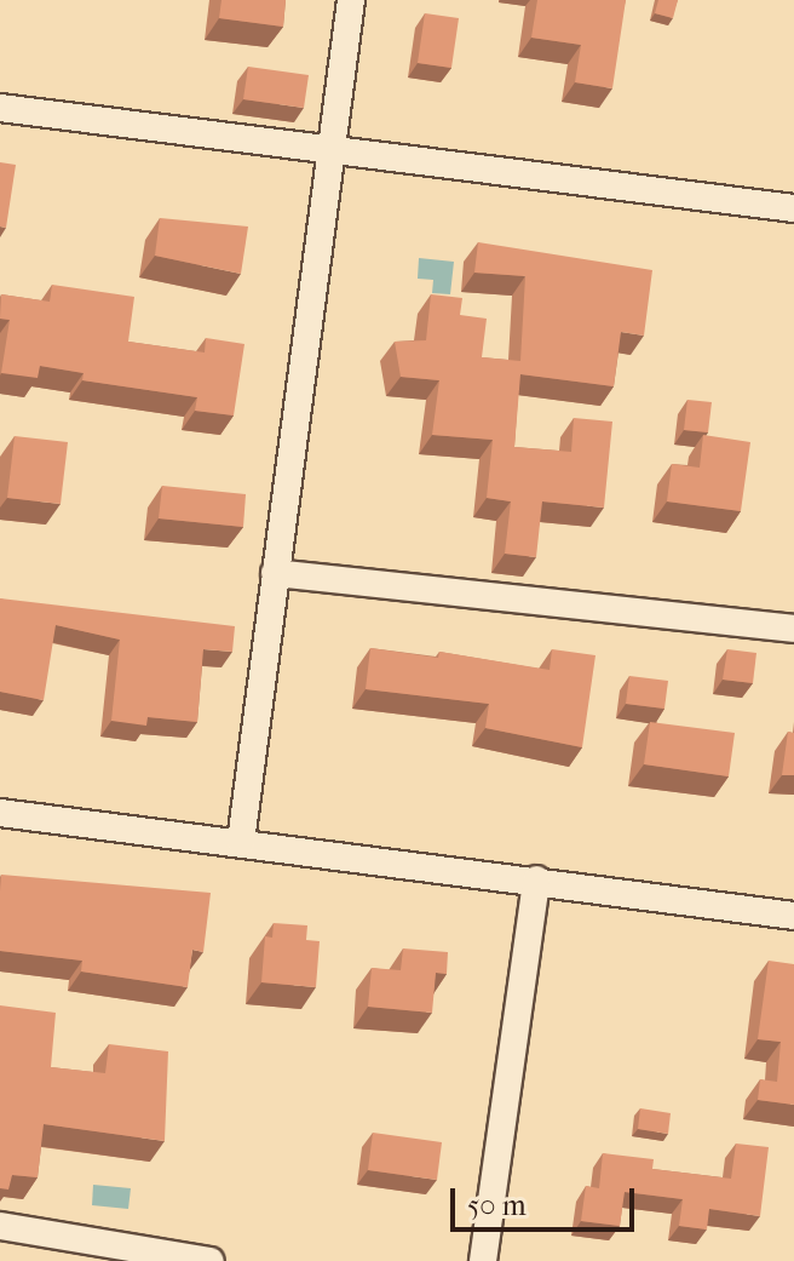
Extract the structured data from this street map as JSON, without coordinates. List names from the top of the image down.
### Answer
{
  "scale_bar": "50 m"
}
